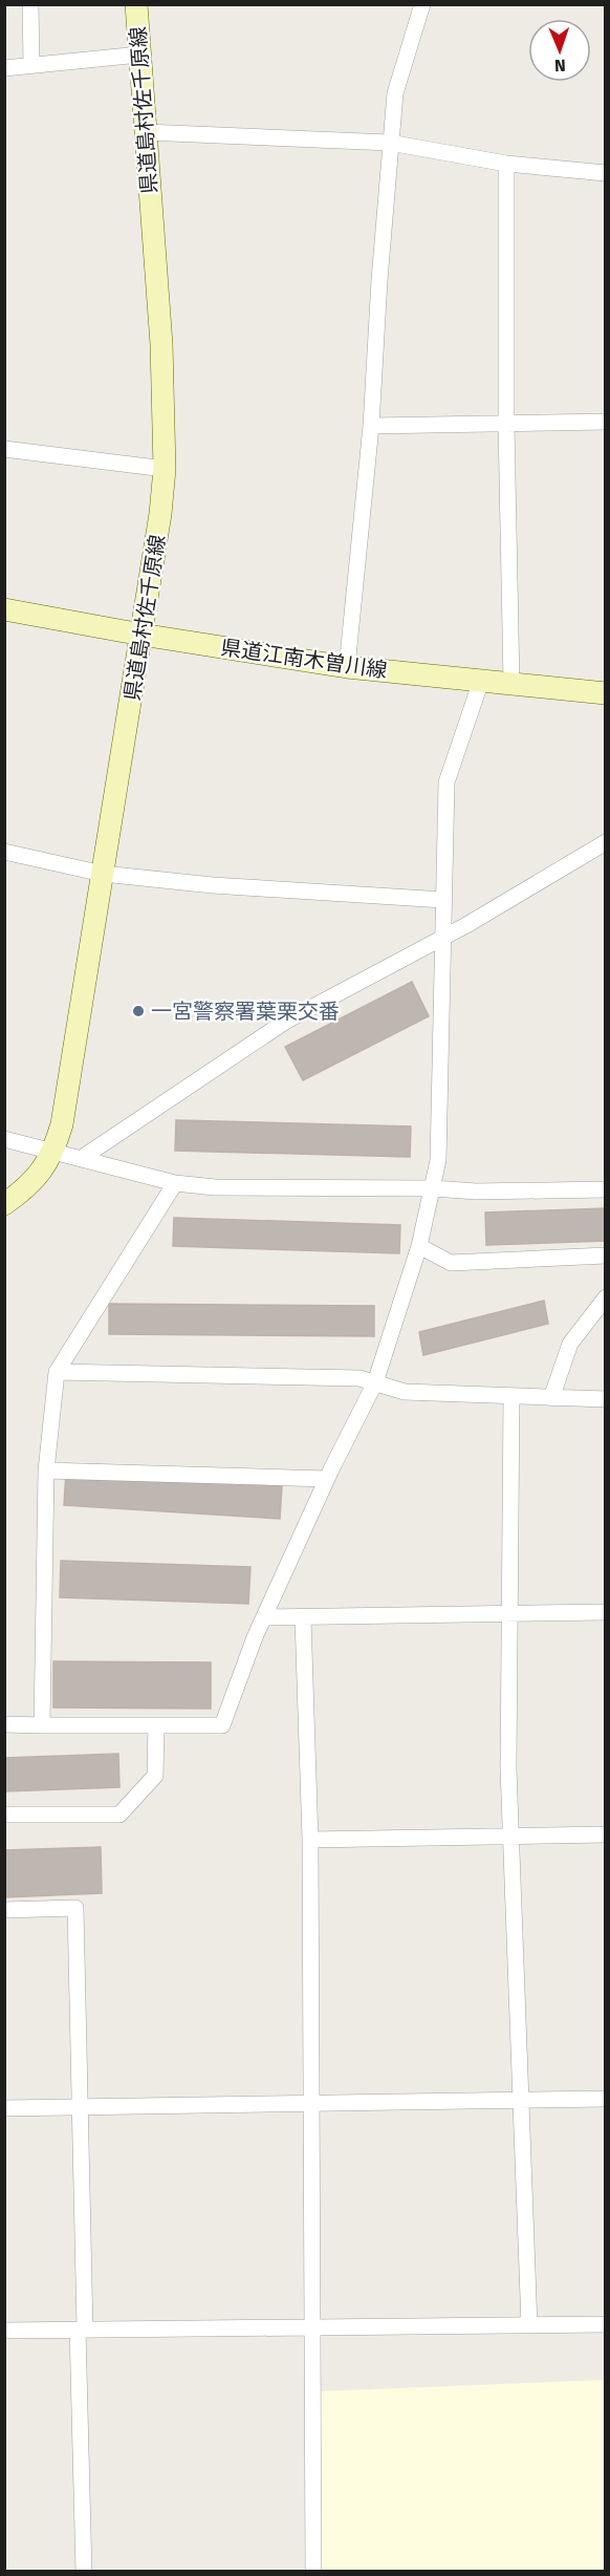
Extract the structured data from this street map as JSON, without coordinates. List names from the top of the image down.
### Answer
{
  "streets": {
    "main road": ["県道島村佐千原線", "県道江南木曽川線"]
  },
  "crossings": [
    ["県道島村佐千原線", "県道江南木曽川線"]
  ],
  "places": ["一宮警察署葉栗交番"],
  "north": "bottom"
}
